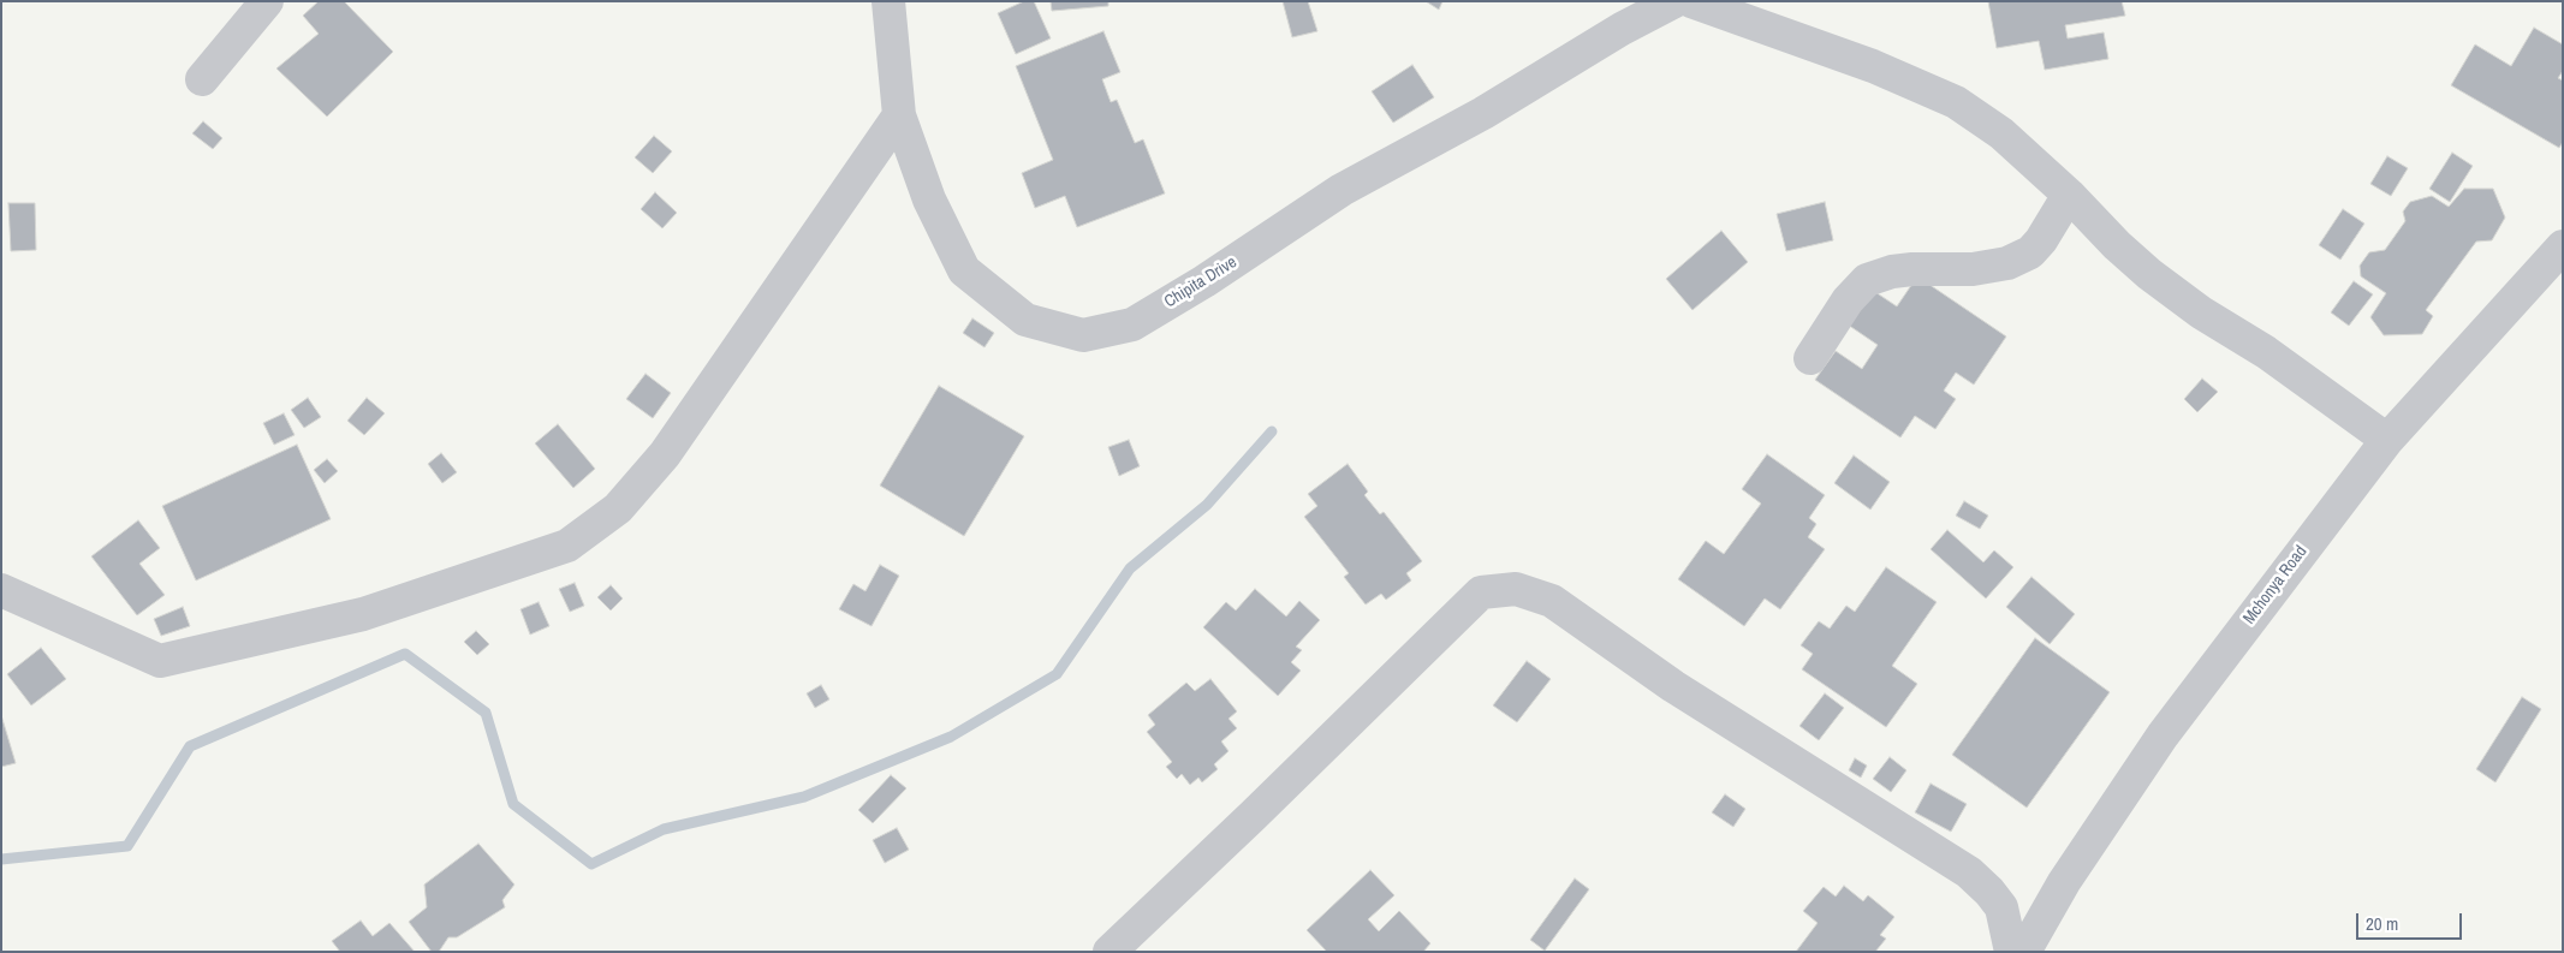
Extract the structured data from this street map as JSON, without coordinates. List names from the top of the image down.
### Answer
{
  "streets": {
    "street": ["Chipita Drive", "Mchonya Road"]
  },
  "scale_bar": "20 m"
}
